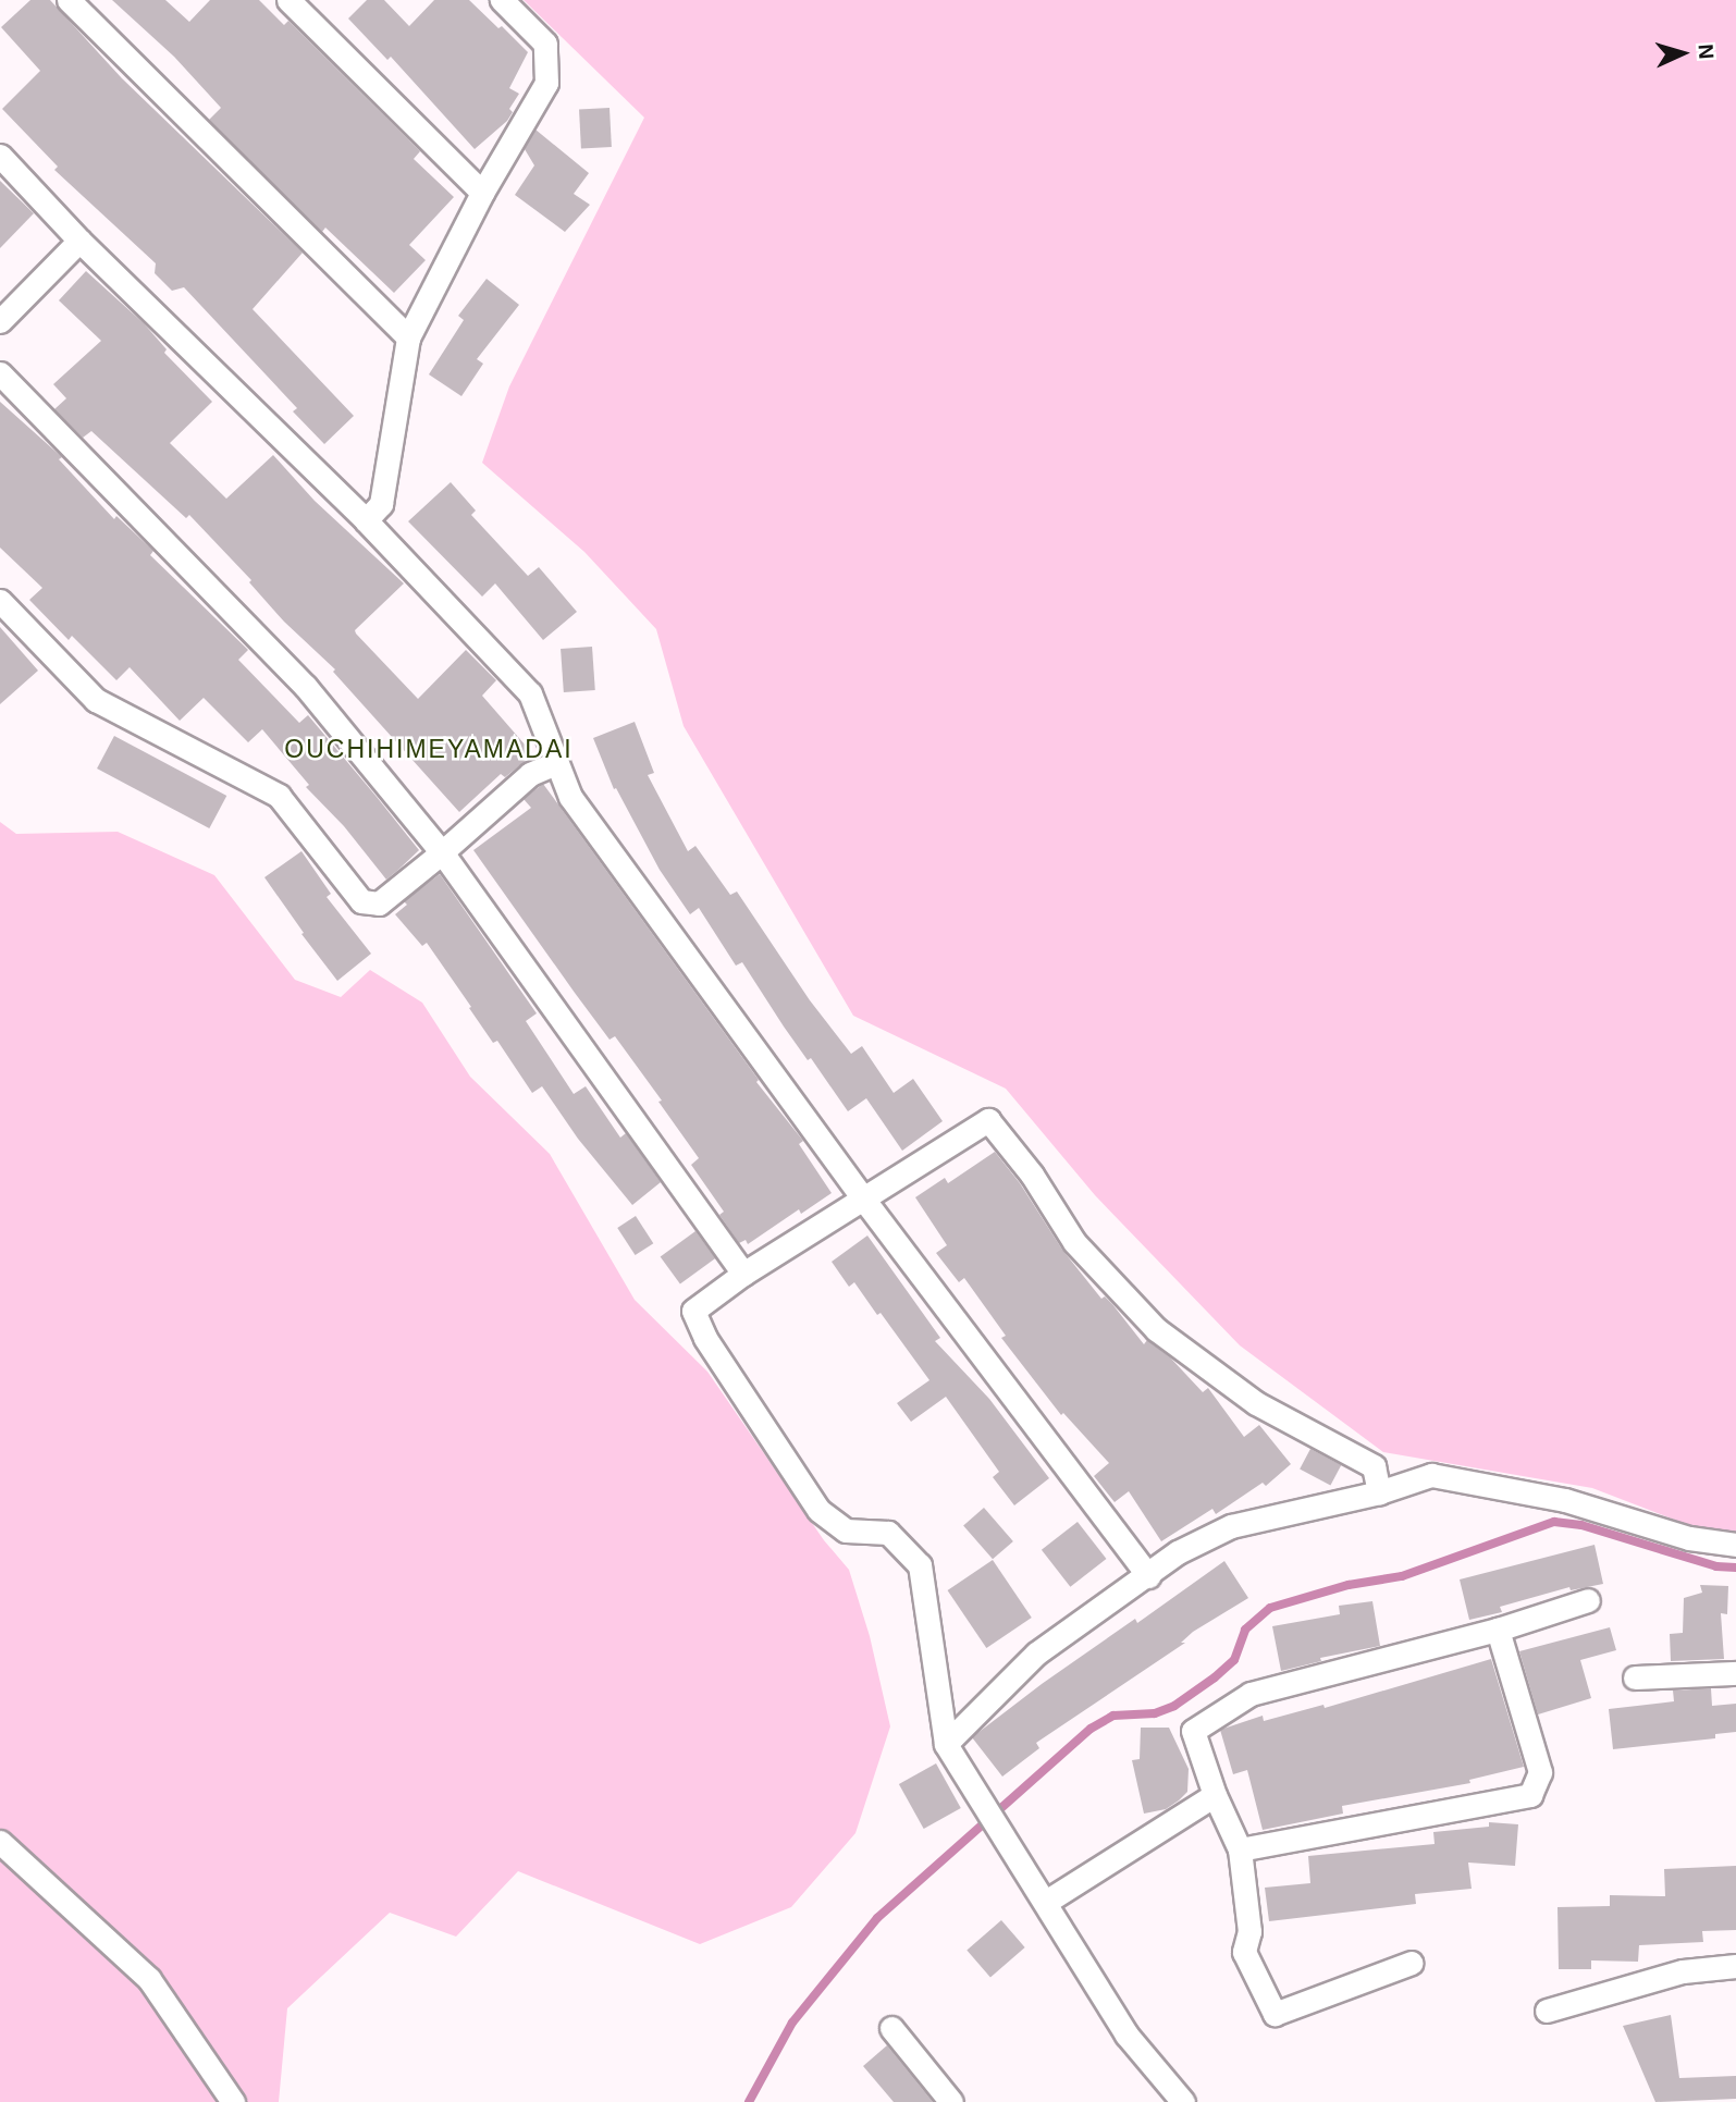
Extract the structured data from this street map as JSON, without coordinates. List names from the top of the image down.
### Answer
{
  "districts": ["OUCHIHIMEYAMADAI"],
  "north": "right"
}
